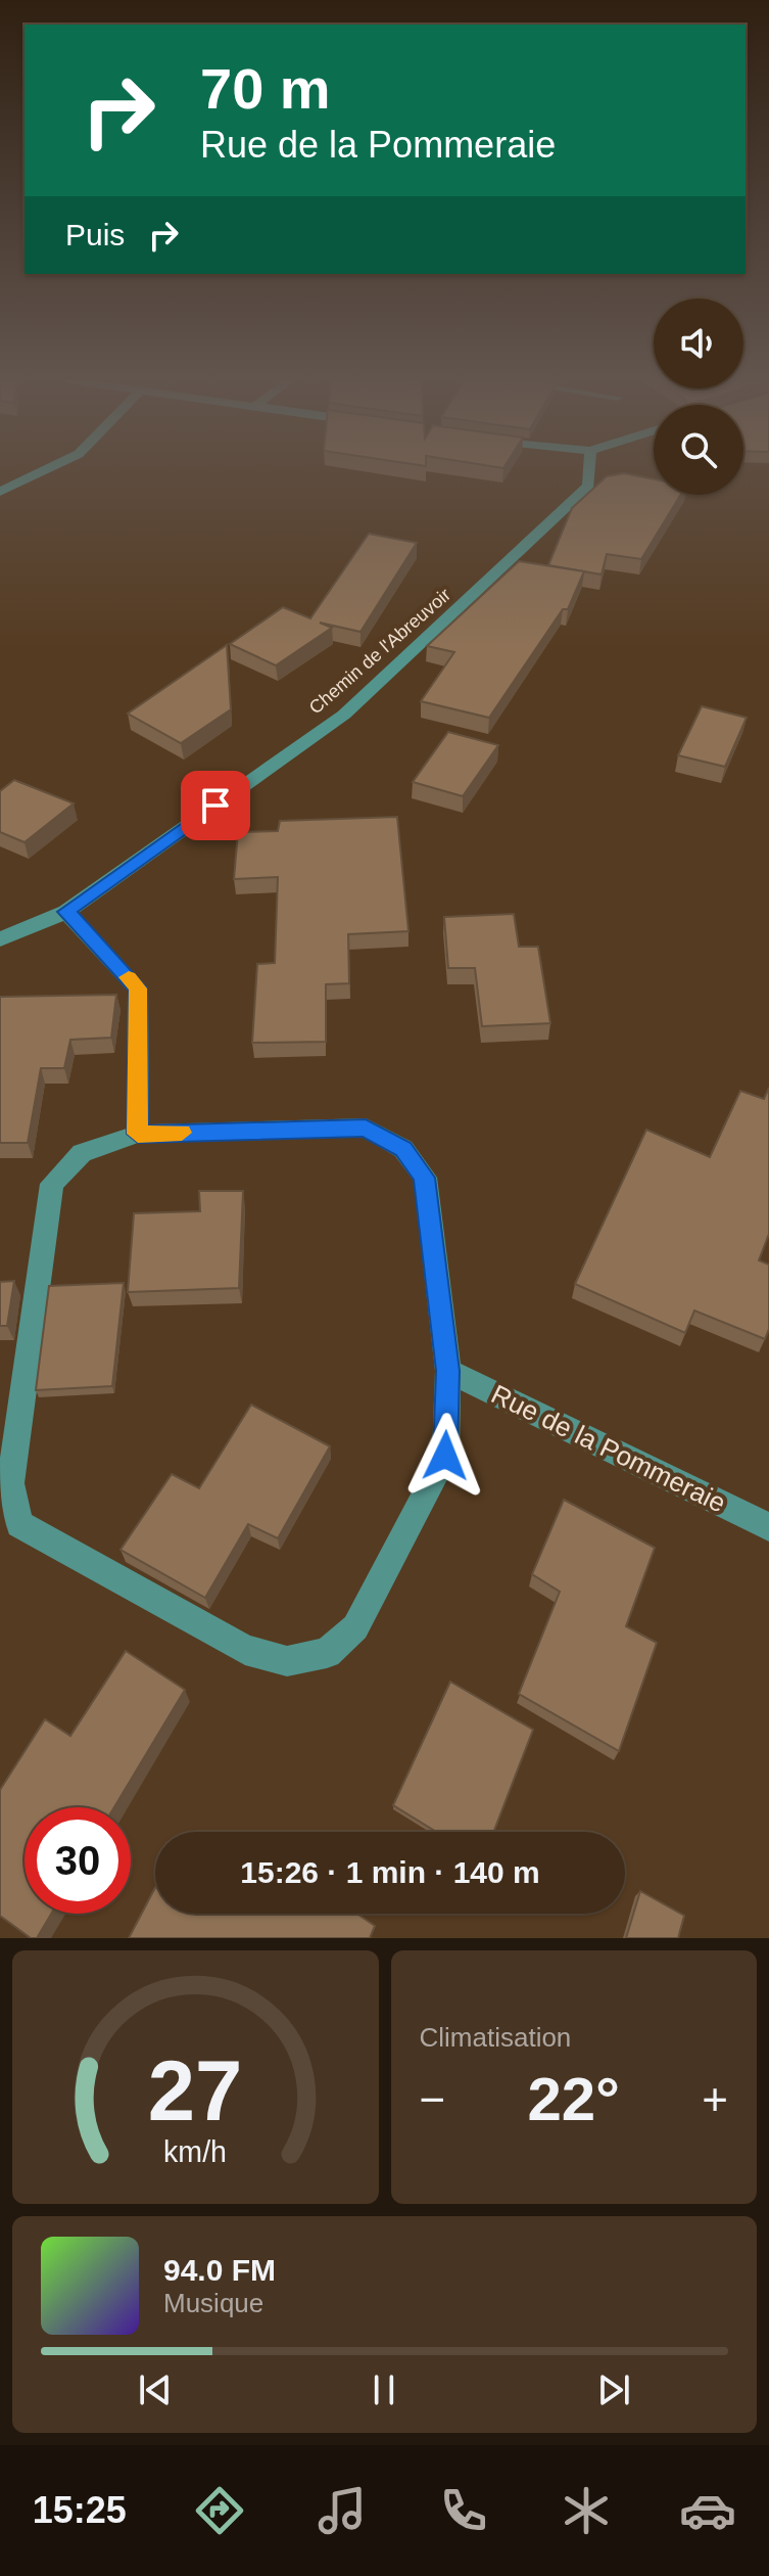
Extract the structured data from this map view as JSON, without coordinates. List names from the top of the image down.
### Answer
{
  "streets": {
    "street": ["Chemin de l'Abreuvoir", "Rue de la Pommeraie"]
  },
  "page": {
    "turn": ["70 m", "Rue de la Pommeraie"],
    "then": "Puis",
    "limit": "30",
    "trip": "15:26 · 1 min · 140 m",
    "tile": "Climatisation",
    "heat": ["−", "22°", "+"],
    "song": ["94.0 FM", "Musique"],
    "tabs": "15:25",
    "gauge": ["27", "km/h"]
  }
}
